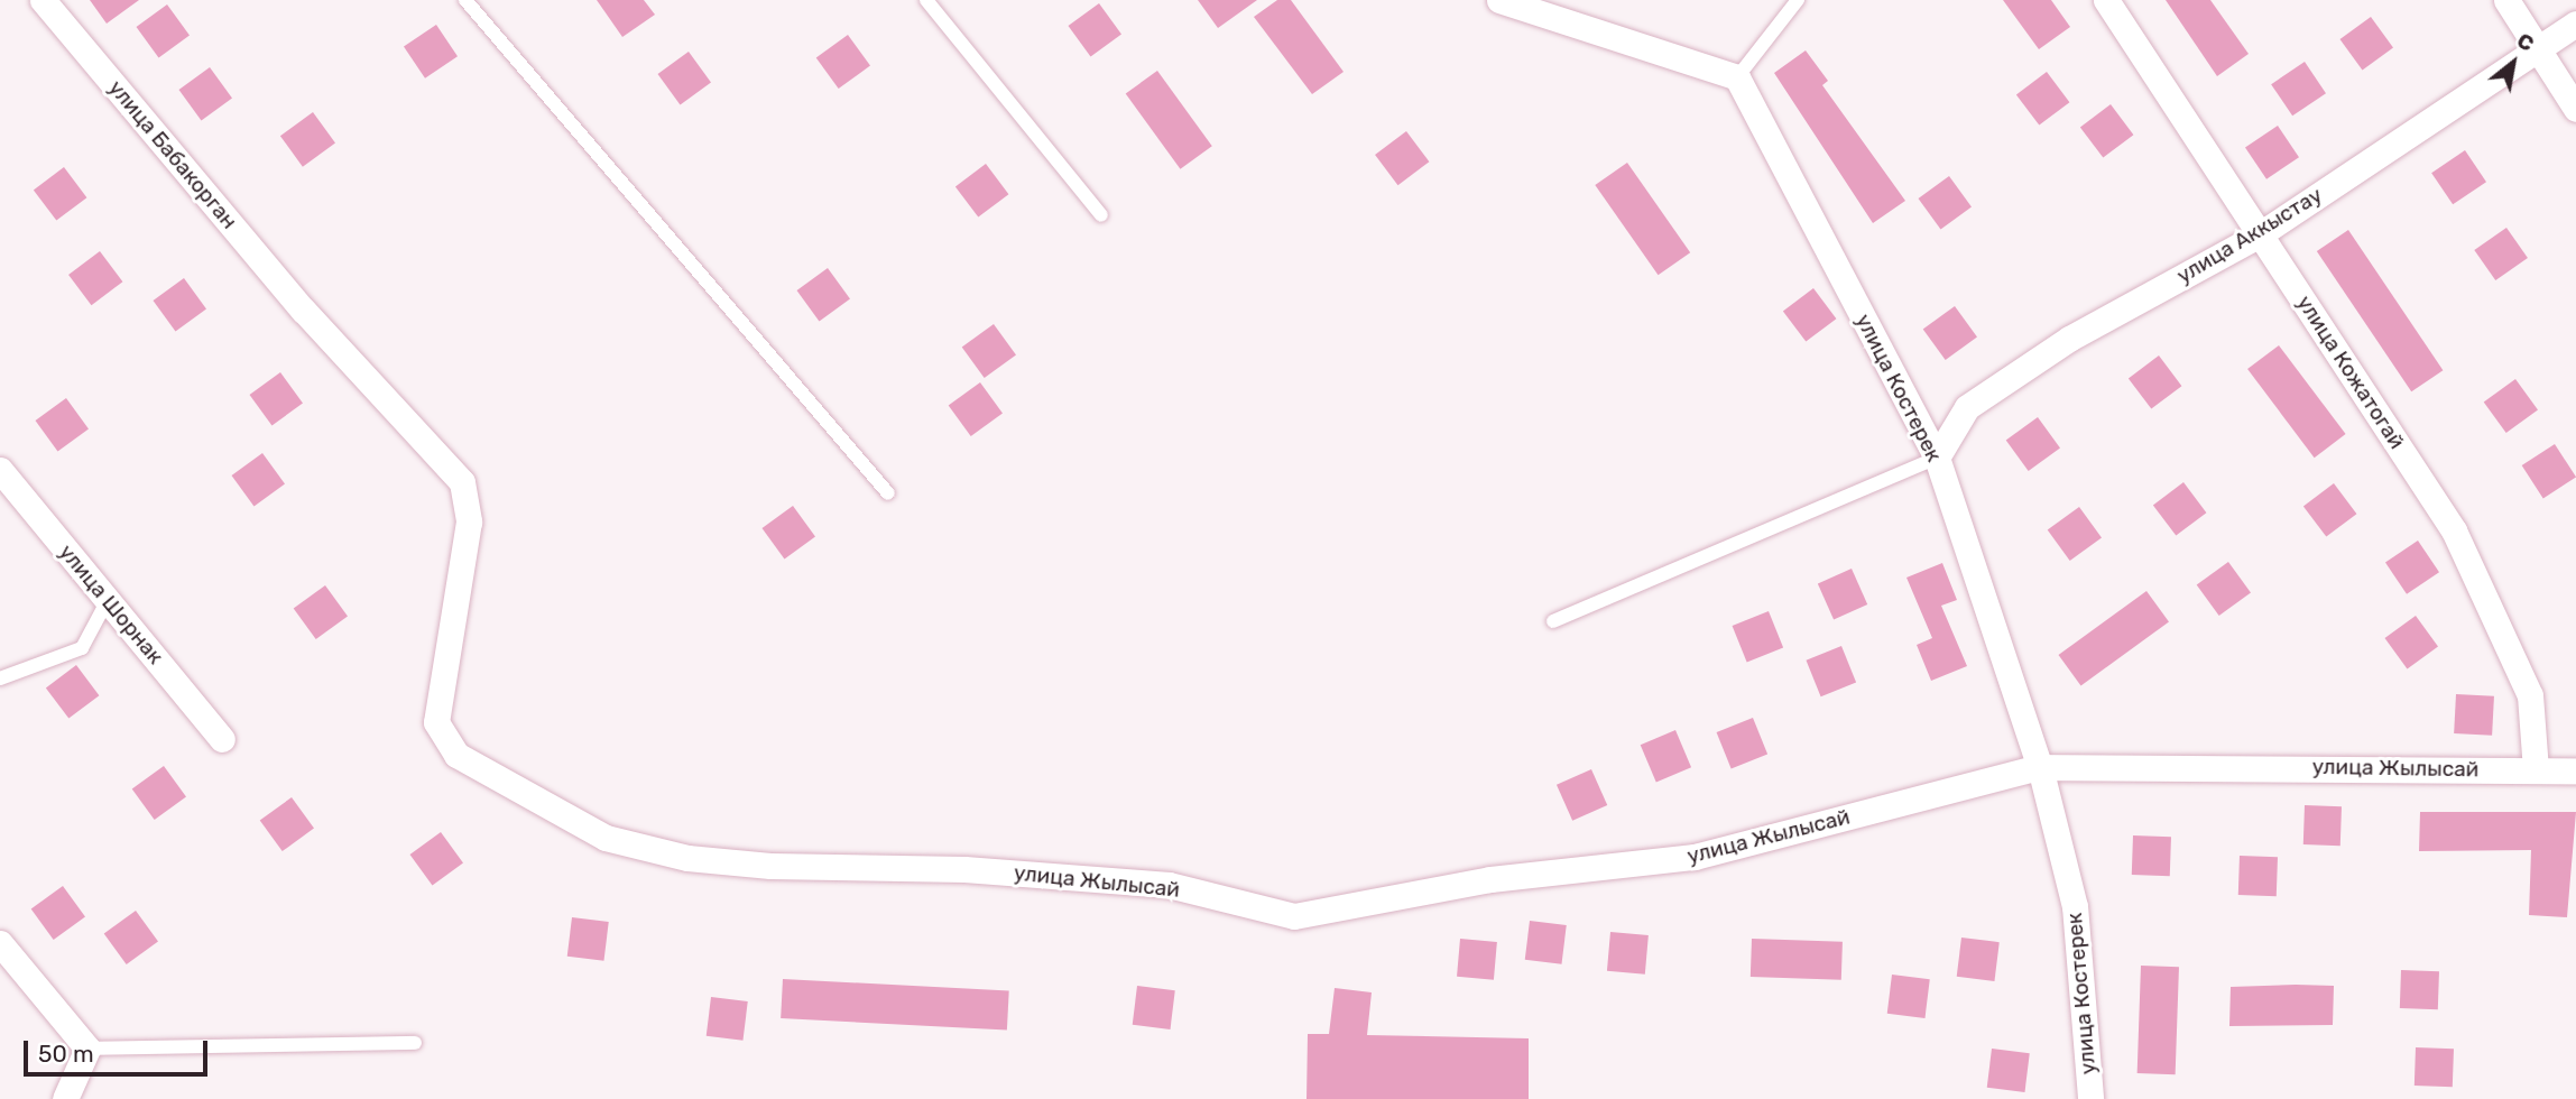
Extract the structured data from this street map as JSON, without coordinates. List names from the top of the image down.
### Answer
{
  "streets": {
    "street": [
      "улица Бабакорган",
      "улица Аккыстау",
      "улица Кожатогай",
      "улица Костерек",
      "улица Шорнак",
      "улица Жылысай"
    ]
  },
  "crossings": [
    ["улица Бабакорган", "улица Жылысай"],
    ["улица Аккыстау", "улица Кожатогай"],
    ["улица Аккыстау", "улица Костерек"],
    ["улица Кожатогай", "улица Жылысай"],
    ["улица Костерек", "улица Жылысай"]
  ],
  "scale_bar": "50 m",
  "north": "top right"
}
